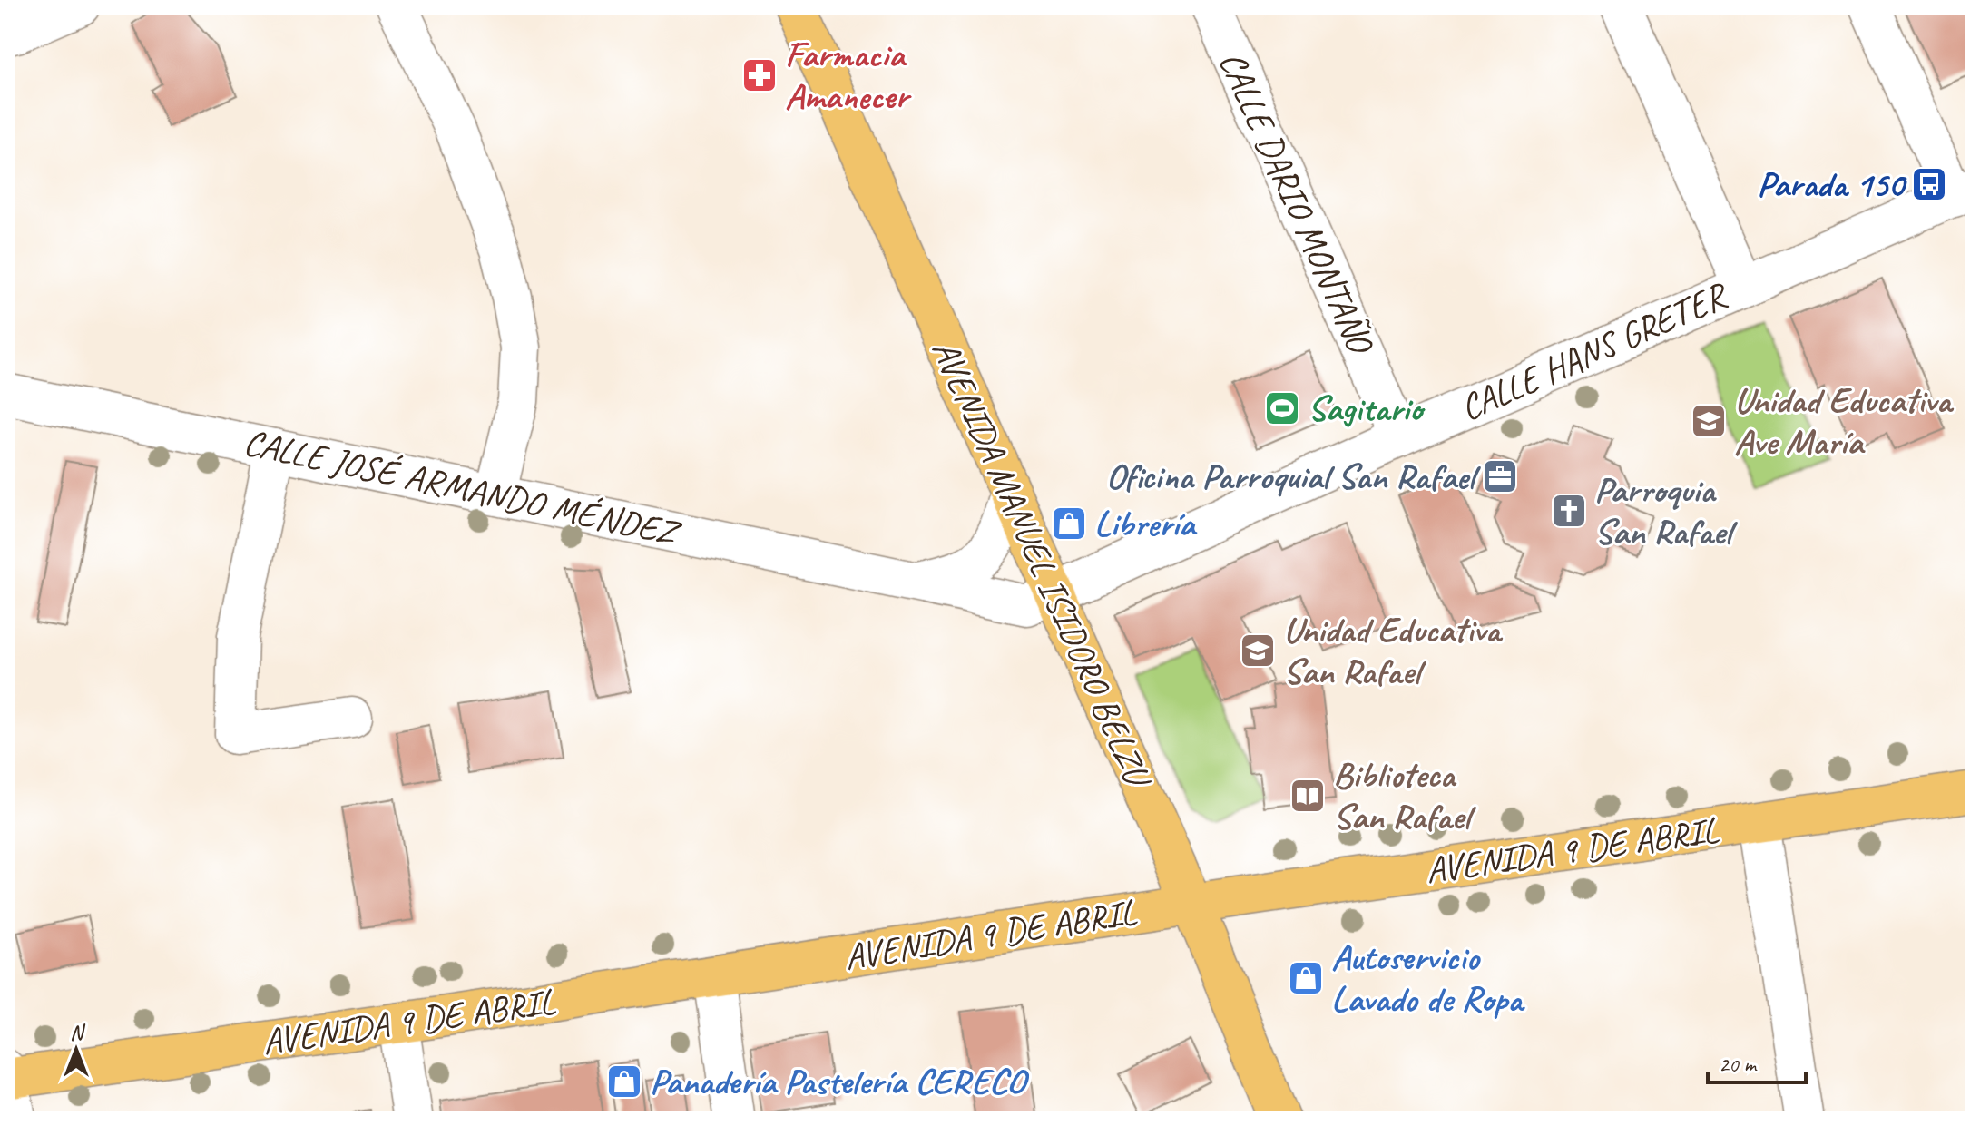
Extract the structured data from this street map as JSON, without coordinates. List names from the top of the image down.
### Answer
{
  "streets": {
    "main road": ["AVENIDA MANUEL ISIDORO BELZU", "AVENIDA 9 DE ABRIL"],
    "street": ["CALLE DARIO MONTAÑO", "CALLE HANS GRETER", "CALLE JOSÉ ARMANDO MÉNDEZ"]
  },
  "crossings": [
    ["CALLE DARIO MONTAÑO", "CALLE HANS GRETER"],
    ["CALLE HANS GRETER", "CALLE JOSÉ ARMANDO MÉNDEZ"],
    ["CALLE HANS GRETER", "AVENIDA MANUEL ISIDORO BELZU"],
    ["CALLE JOSÉ ARMANDO MÉNDEZ", "AVENIDA MANUEL ISIDORO BELZU"],
    ["AVENIDA MANUEL ISIDORO BELZU", "AVENIDA 9 DE ABRIL"]
  ],
  "places": {
    "pharmacy": ["Farmacia Amanecer"],
    "bus stop": ["Parada 150"],
    "sports": ["Sagitario"],
    "school or university": ["Unidad Educativa Ave María", "Unidad Educativa San Rafael"],
    "office": ["Oficina Parroquial San Rafael"],
    "church": ["Parroquia San Rafael"],
    "shop": ["Librería", "Autoservicio Lavado de Ropa", "Panadería Pastelería CERECO"],
    "library": ["Biblioteca San Rafael"]
  },
  "scale_bar": "20 m",
  "north": "top"
}
